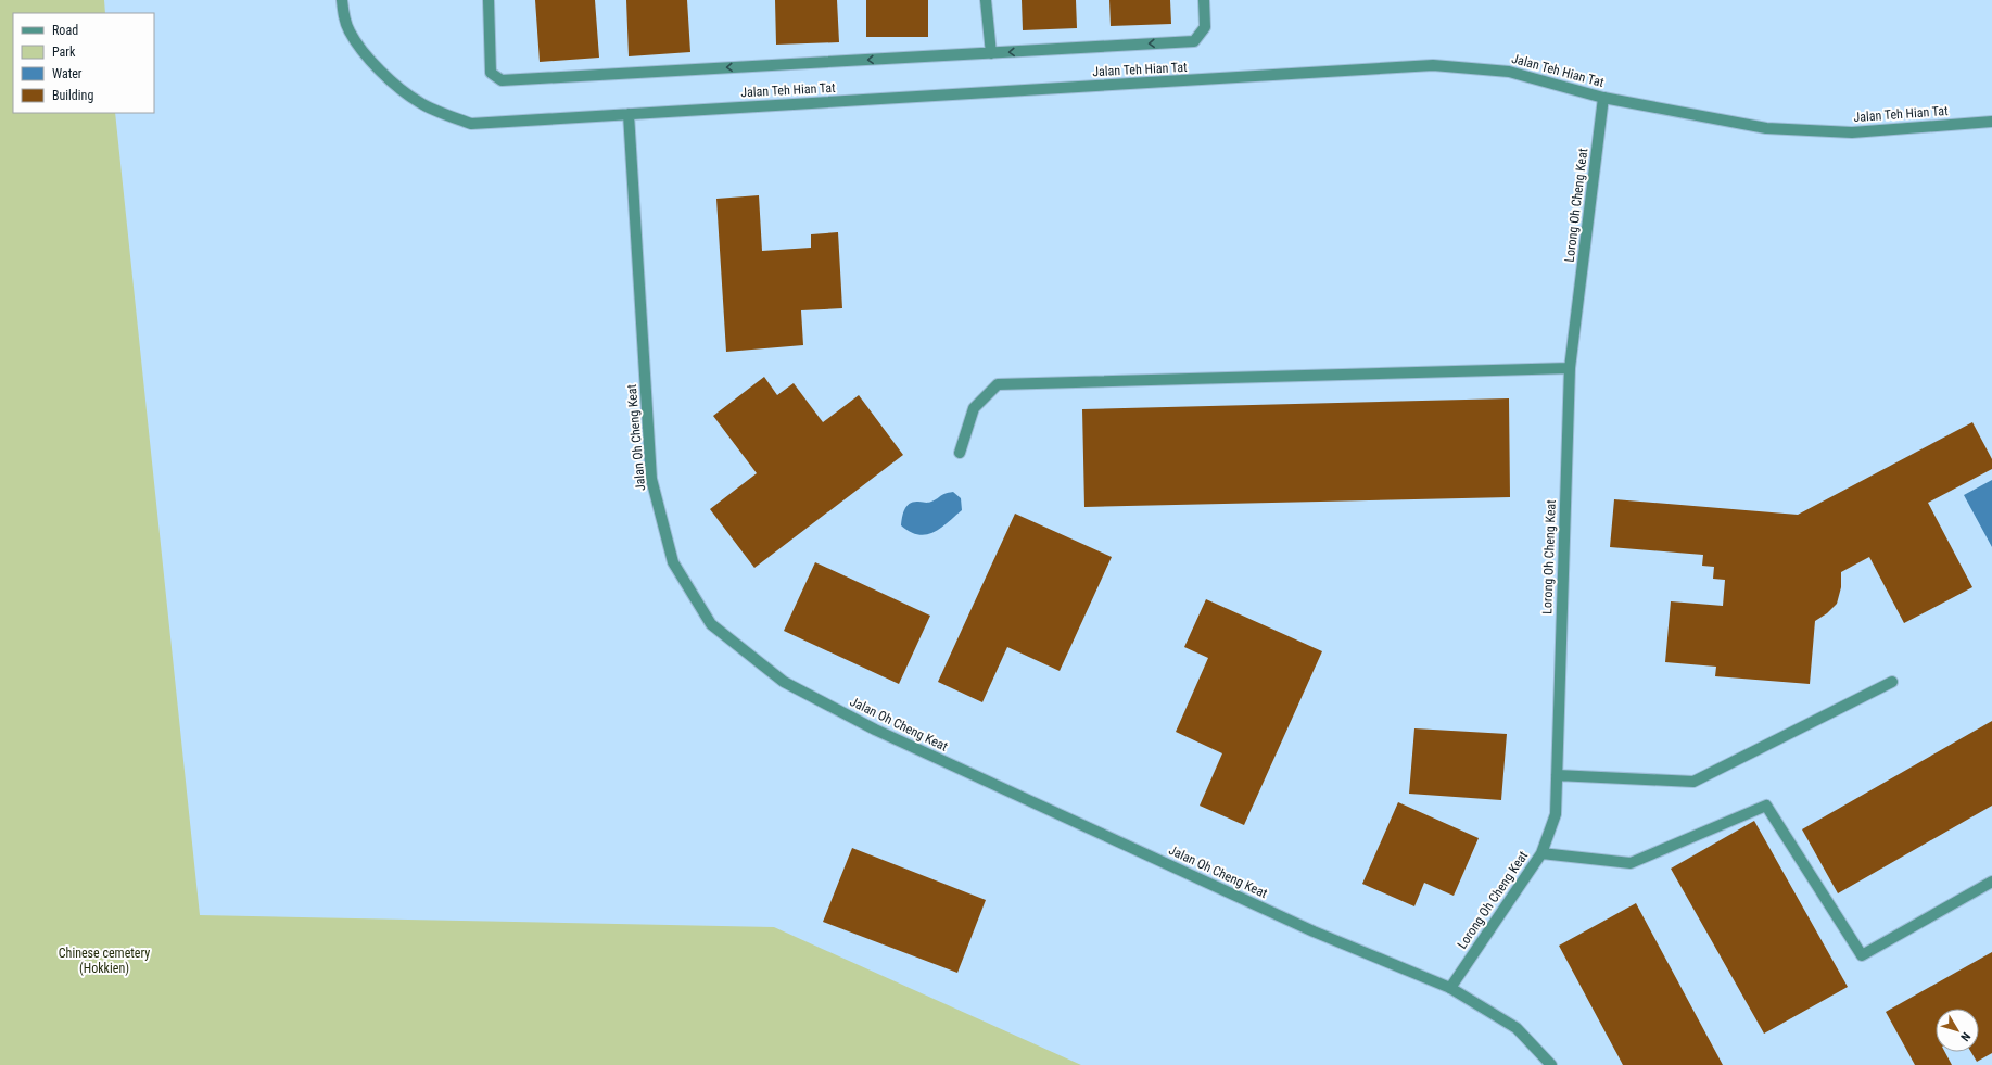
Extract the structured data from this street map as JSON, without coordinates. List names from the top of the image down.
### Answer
{
  "streets": {
    "street": ["Jalan Teh Hian Tat", "Lorong Oh Cheng Keat", "Jalan Oh Cheng Keat"]
  },
  "crossings": [
    ["Jalan Teh Hian Tat", "Lorong Oh Cheng Keat"],
    ["Jalan Teh Hian Tat", "Jalan Oh Cheng Keat"],
    ["Lorong Oh Cheng Keat", "Jalan Oh Cheng Keat"]
  ],
  "parks": ["Chinese cemetery (Hokkien)"],
  "legend": [
    "Road",
    "Park",
    "Water",
    "Building"
  ],
  "north": "bottom right"
}
